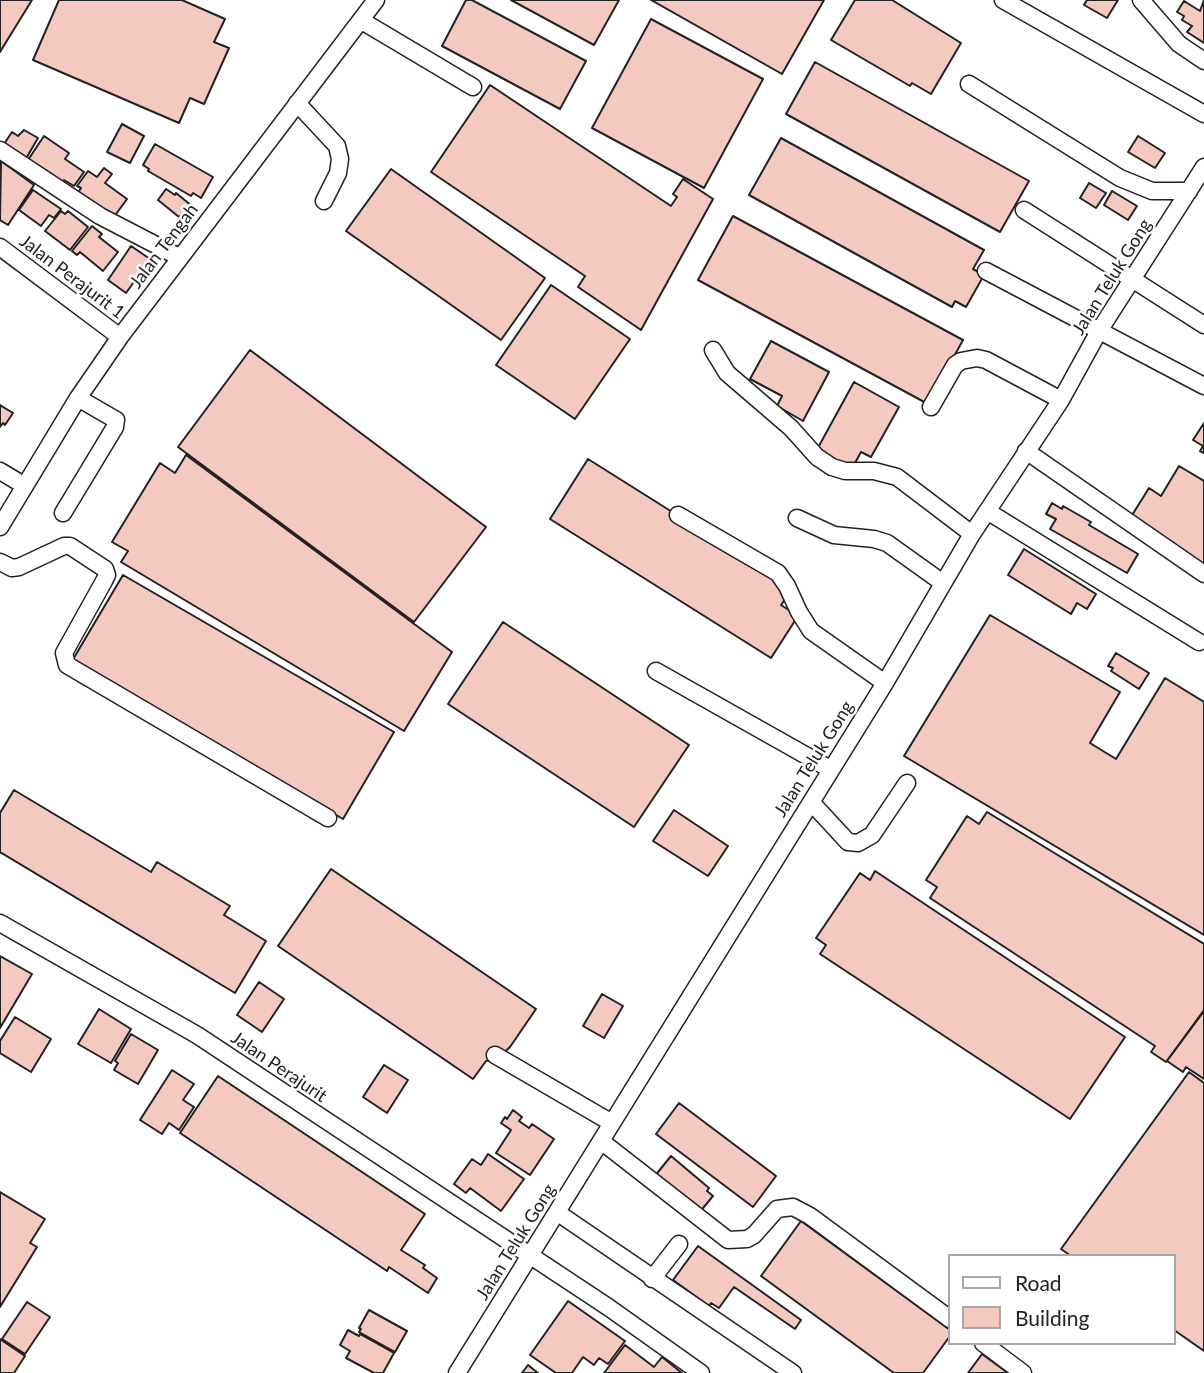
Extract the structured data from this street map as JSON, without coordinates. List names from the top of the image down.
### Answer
{
  "streets": {
    "street": [
      "Jalan Tengah",
      "Jalan Perajurit 1",
      "Jalan Teluk Gong",
      "Jalan Perajurit"
    ]
  },
  "crossings": [
    ["Jalan Tengah", "Jalan Perajurit 1"],
    ["Jalan Teluk Gong", "Jalan Perajurit"]
  ],
  "legend": ["Road", "Building"]
}
